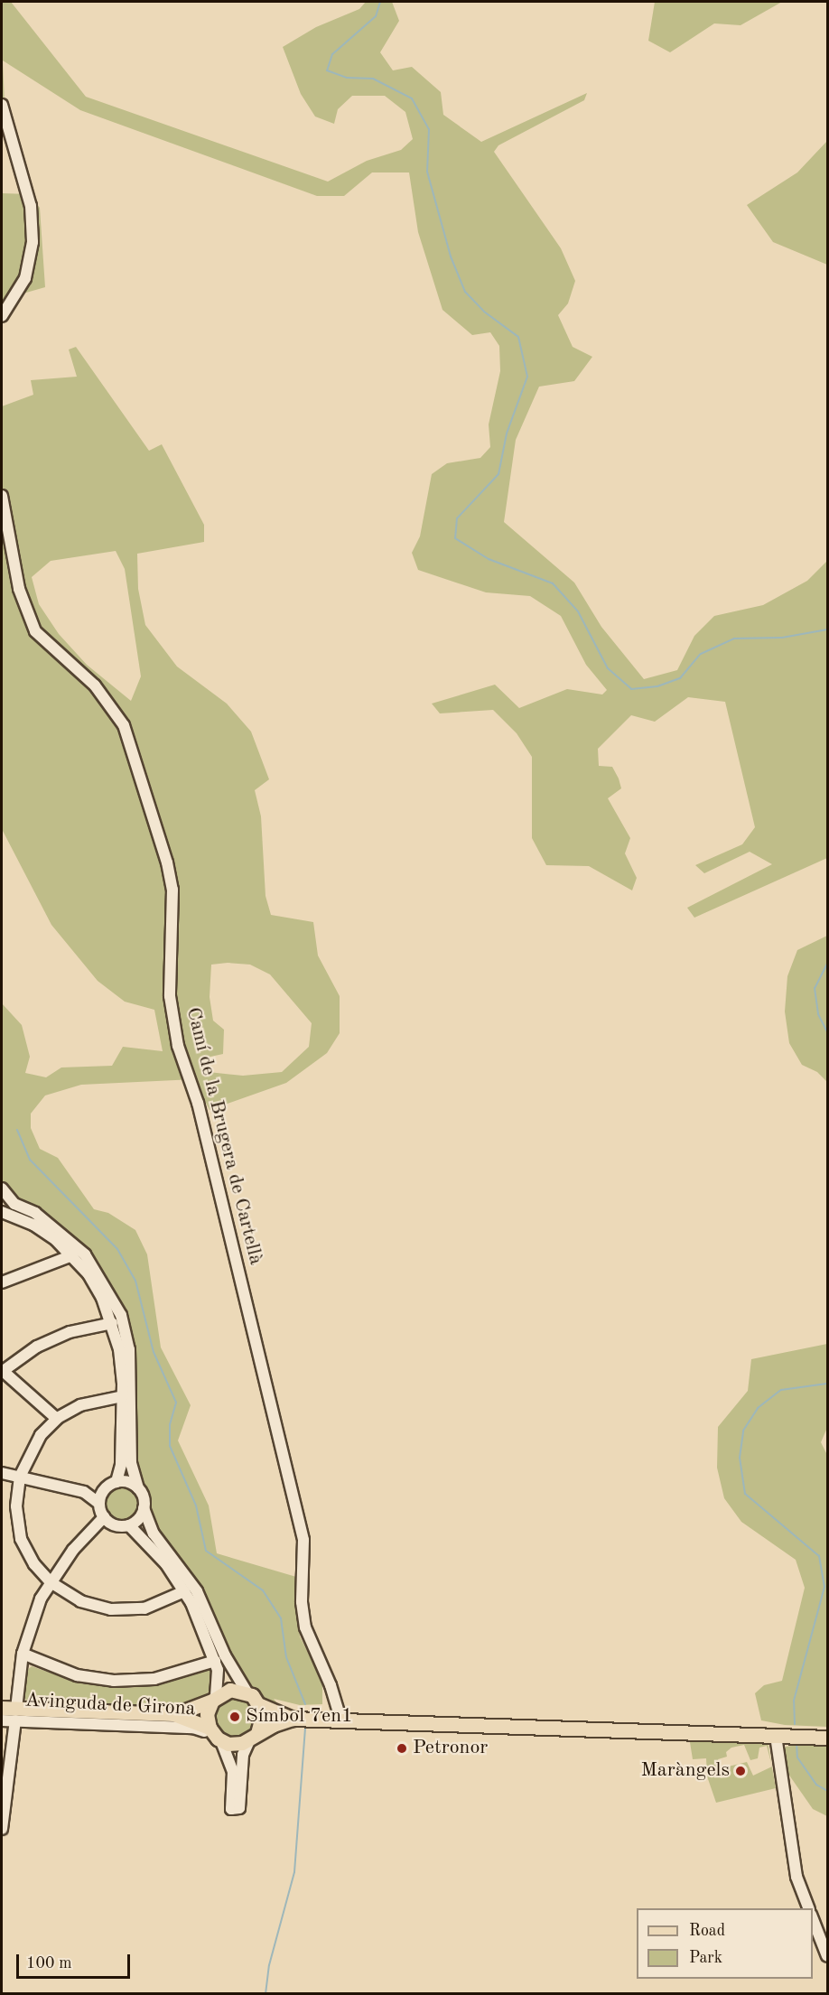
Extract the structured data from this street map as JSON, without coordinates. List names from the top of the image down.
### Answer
{
  "streets": {
    "main road": ["Avinguda de Girona"],
    "street": ["Camí de la Brugera de Cartellà"]
  },
  "places": ["Símbol 7en1", "Petronor", "Maràngels"],
  "legend": ["Road", "Park"],
  "scale_bar": "100 m"
}
